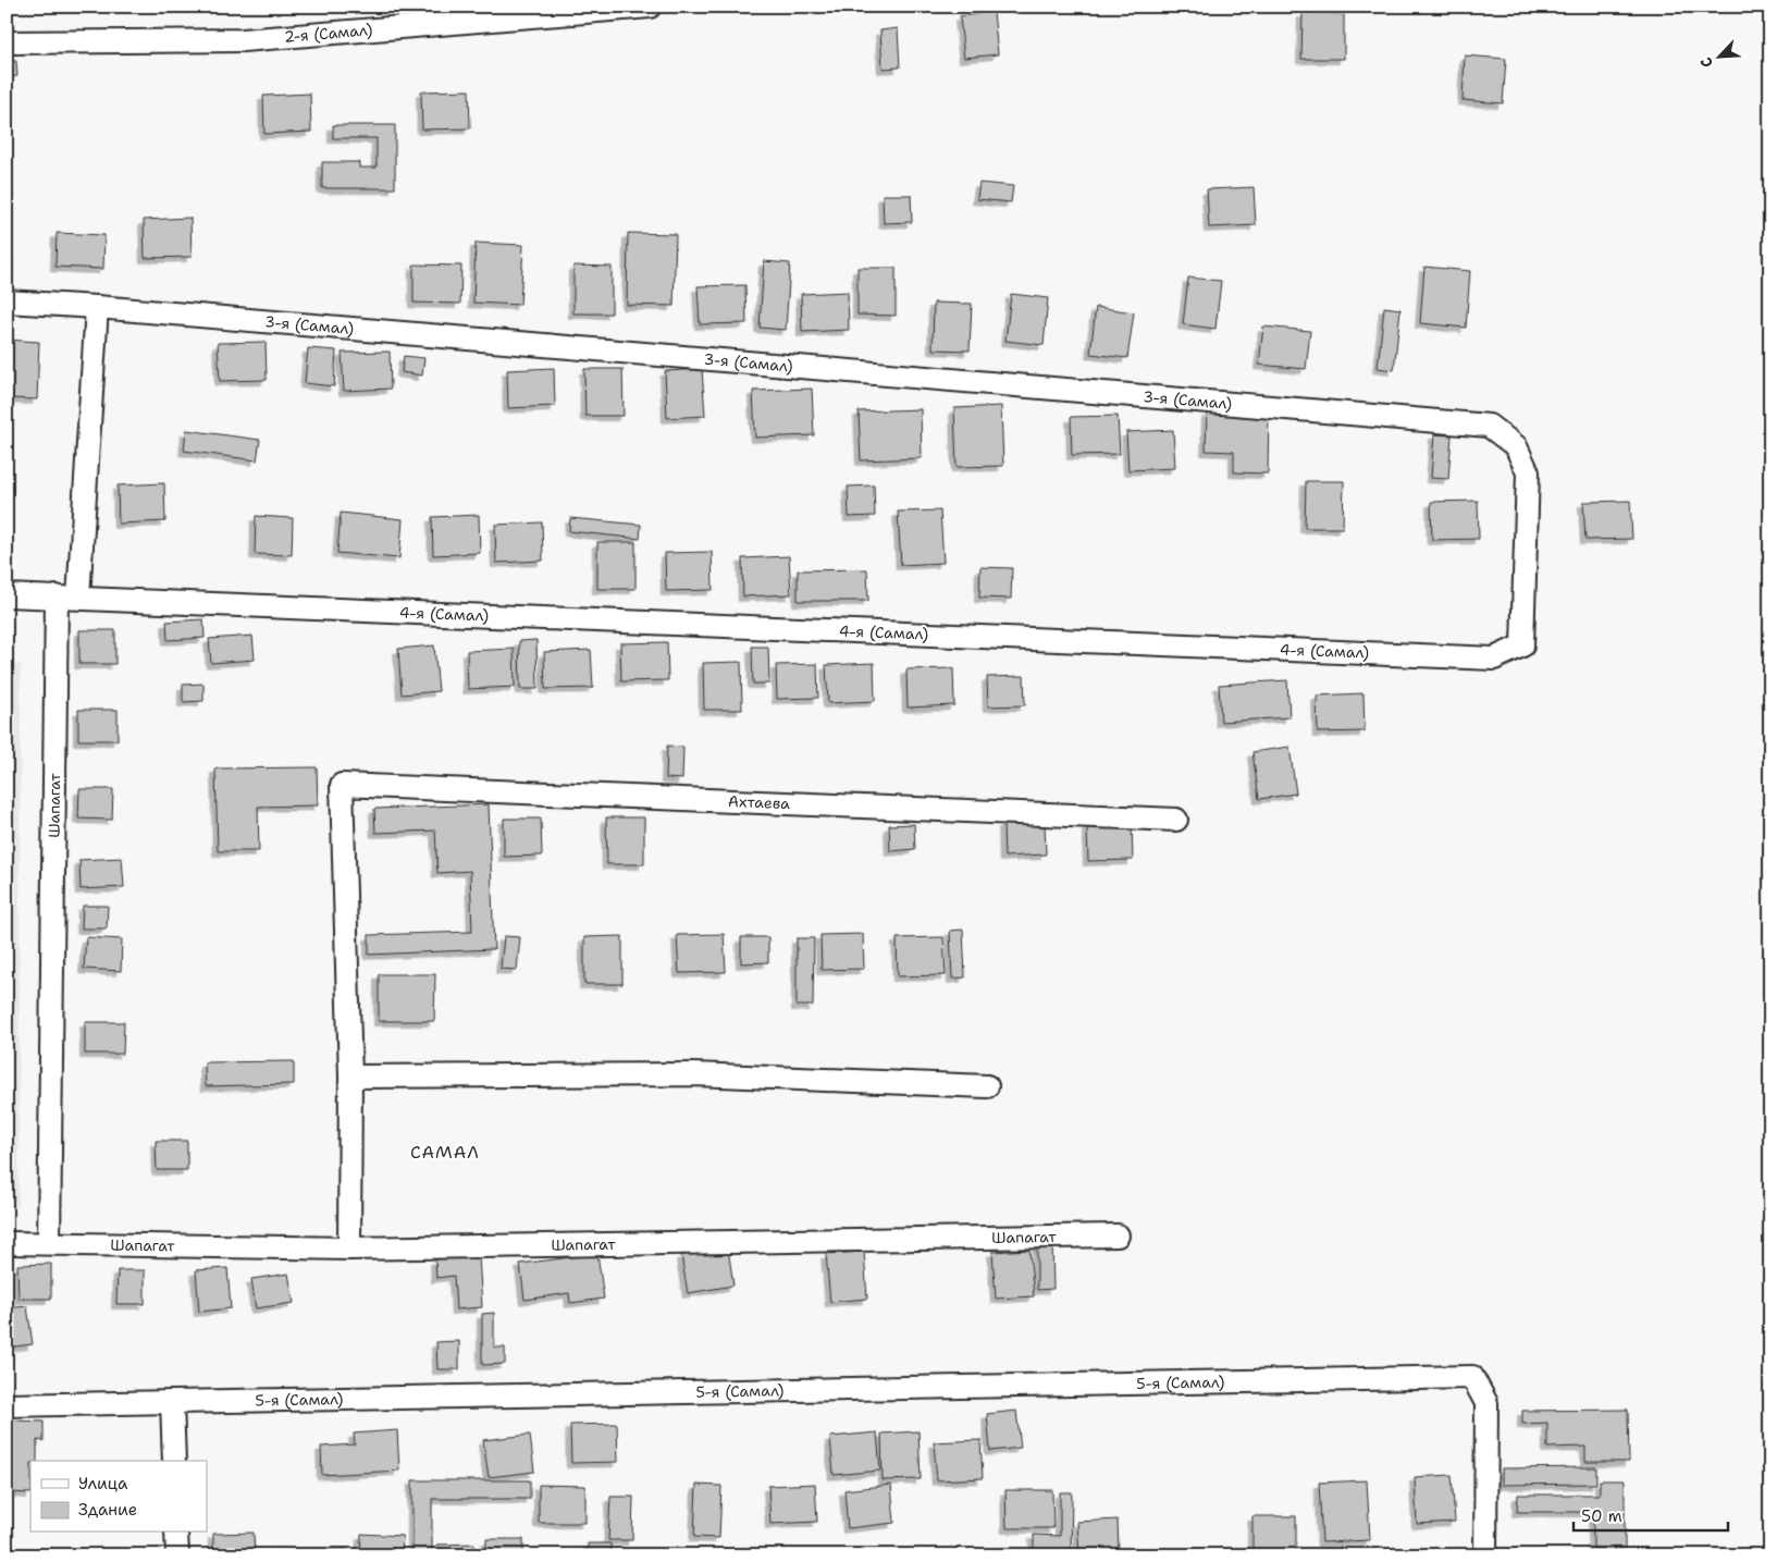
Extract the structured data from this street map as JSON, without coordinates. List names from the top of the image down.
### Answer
{
  "streets": {
    "street": [
      "2-я (Самал)",
      "3-я (Самал)",
      "4-я (Самал)",
      "Ахтаева",
      "Шапагат",
      "5-я (Самал)"
    ]
  },
  "crossings": [
    ["3-я (Самал)", "4-я (Самал)"],
    ["3-я (Самал)", "Шапагат"],
    ["4-я (Самал)", "Шапагат"]
  ],
  "districts": ["САМАЛ"],
  "legend": ["Улица", "Здание"],
  "scale_bar": "50 m",
  "north": "bottom left"
}
